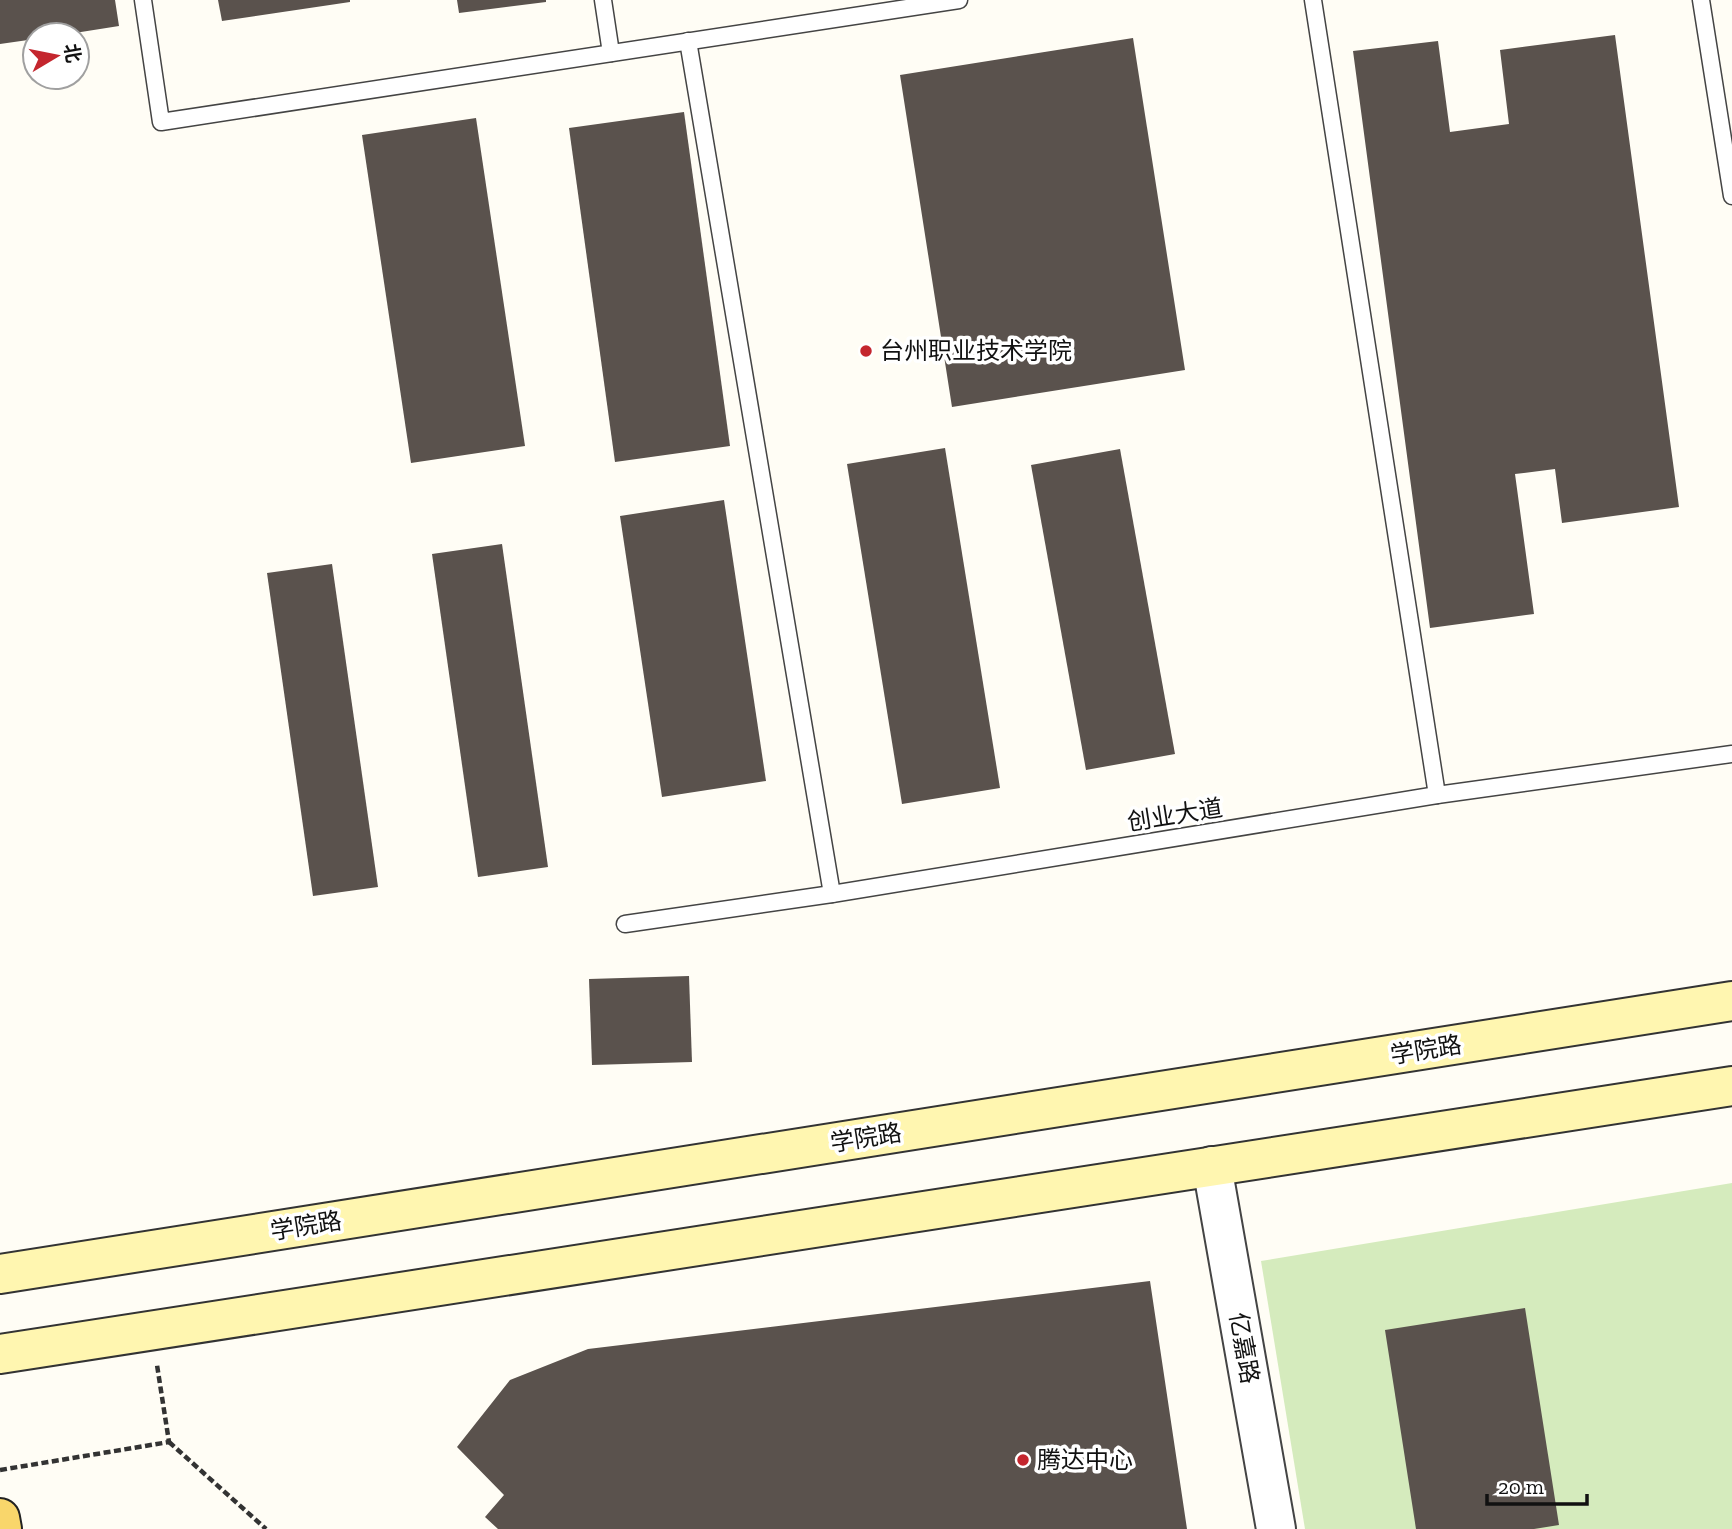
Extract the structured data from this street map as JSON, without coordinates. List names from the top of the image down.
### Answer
{
  "streets": {
    "main road": ["学院路"],
    "street": ["亿嘉路"],
    "lane": ["创业大道"]
  },
  "places": ["台州职业技术学院", "腾达中心"],
  "scale_bar": "20 m",
  "north": "right"
}
